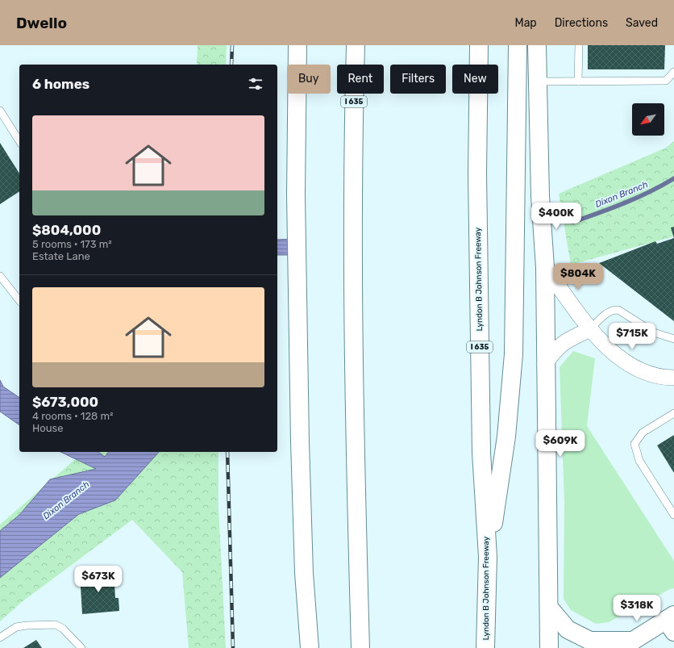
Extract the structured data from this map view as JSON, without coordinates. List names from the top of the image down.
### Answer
{
  "streets": {
    "main road": ["I 635", "Lyndon B Johnson Freeway"]
  },
  "water": ["Dixon Branch"],
  "north": "bottom left",
  "page": {
    "header": "Dwello",
    "nav": ["Map", "Directions", "Saved"],
    "chip": [
      "Buy",
      "Rent",
      "Filters",
      "New"
    ],
    "heading": "6 homes",
    "list": [
      {
        "name": "$804,000",
        "note": "5 rooms · 173 m² · Estate Lane"
      },
      {
        "name": "$673,000",
        "note": "4 rooms · 128 m² · House"
      }
    ],
    "price": [
      "$400K",
      "$804K",
      "$715K",
      "$609K",
      "$673K",
      "$318K"
    ]
  }
}
